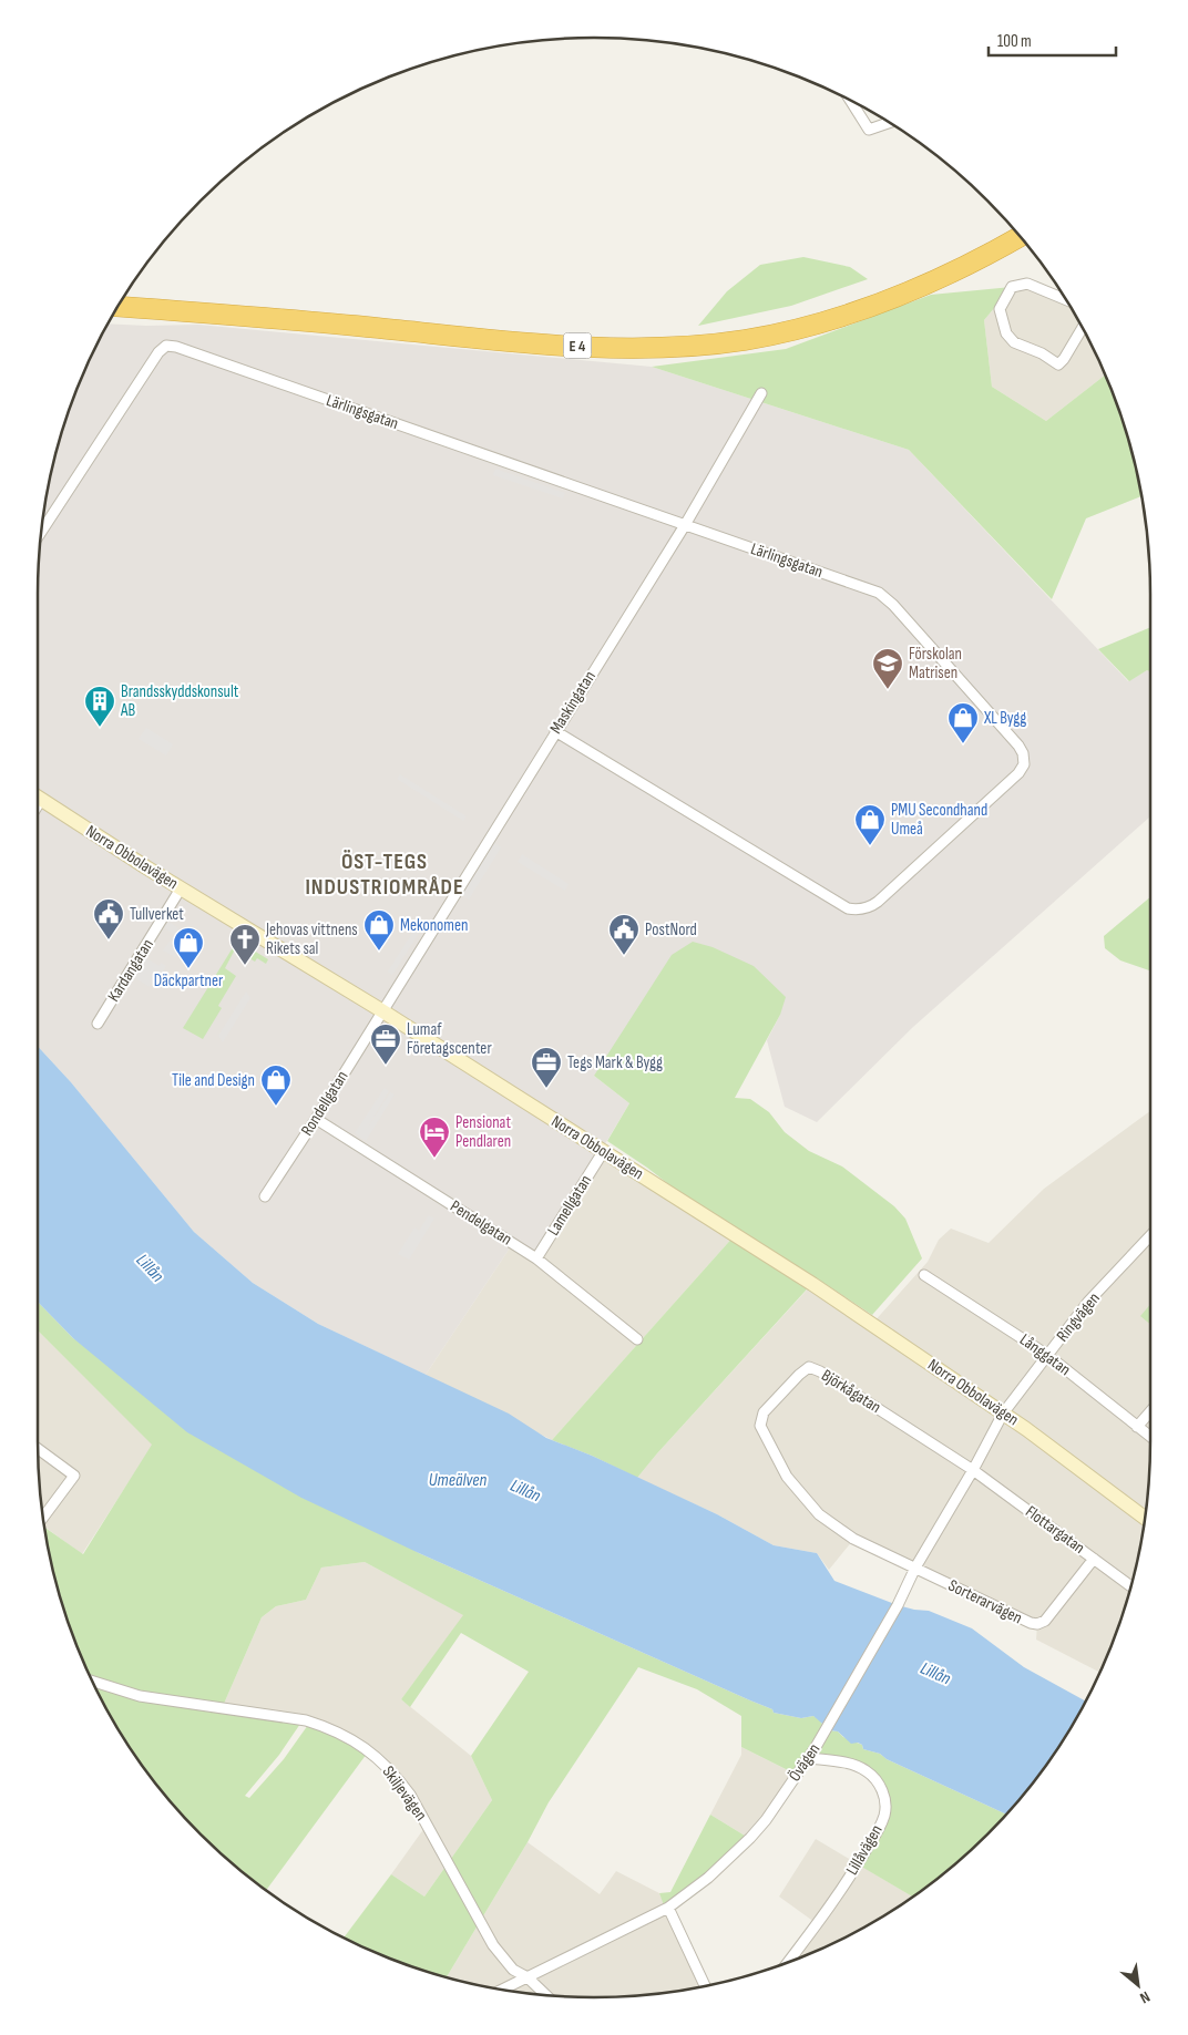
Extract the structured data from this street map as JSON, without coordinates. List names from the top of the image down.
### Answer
{
  "streets": {
    "highway": ["E 4"],
    "street": [
      "Lärlingsgatan",
      "Maskingatan",
      "Norra Obbolavägen",
      "Kardangatan",
      "Rondellgatan",
      "Lamellgatan",
      "Pendelgatan",
      "Ringvägen",
      "Långgatan",
      "Björkågatan",
      "Flottargatan",
      "Sorterarvägen",
      "Övägen",
      "Skiljevägen",
      "Lillåvägen"
    ]
  },
  "crossings": [
    ["Lärlingsgatan", "Maskingatan"],
    ["Maskingatan", "Norra Obbolavägen"],
    ["Maskingatan", "Rondellgatan"],
    ["Norra Obbolavägen", "Kardangatan"],
    ["Norra Obbolavägen", "Rondellgatan"],
    ["Norra Obbolavägen", "Lamellgatan"],
    ["Norra Obbolavägen", "Ringvägen"],
    ["Norra Obbolavägen", "Övägen"],
    ["Rondellgatan", "Pendelgatan"],
    ["Lamellgatan", "Pendelgatan"],
    ["Ringvägen", "Långgatan"],
    ["Ringvägen", "Övägen"],
    ["Björkågatan", "Flottargatan"],
    ["Björkågatan", "Sorterarvägen"],
    ["Björkågatan", "Övägen"],
    ["Flottargatan", "Sorterarvägen"],
    ["Flottargatan", "Övägen"],
    ["Sorterarvägen", "Övägen"],
    ["Övägen", "Skiljevägen"],
    ["Övägen", "Lillåvägen"]
  ],
  "districts": ["ÖST-TEGS INDUSTRIOMRÅDE"],
  "water": ["Lillån", "Umeälven"],
  "places": {
    "school or university": ["Förskolan Matrisen"],
    "building": ["Brandsskyddskonsult AB"],
    "shop": [
      "XL Bygg",
      "PMU Secondhand Umeå",
      "Mekonomen",
      "Däckpartner",
      "Tile and Design"
    ],
    "public building": ["Tullverket", "PostNord"],
    "church": ["Jehovas vittnens Rikets sal"],
    "office": ["Lumaf Företagscenter", "Tegs Mark & Bygg"],
    "hotel": ["Pensionat Pendlaren"]
  },
  "scale_bar": "100 m",
  "north": "bottom right"
}
